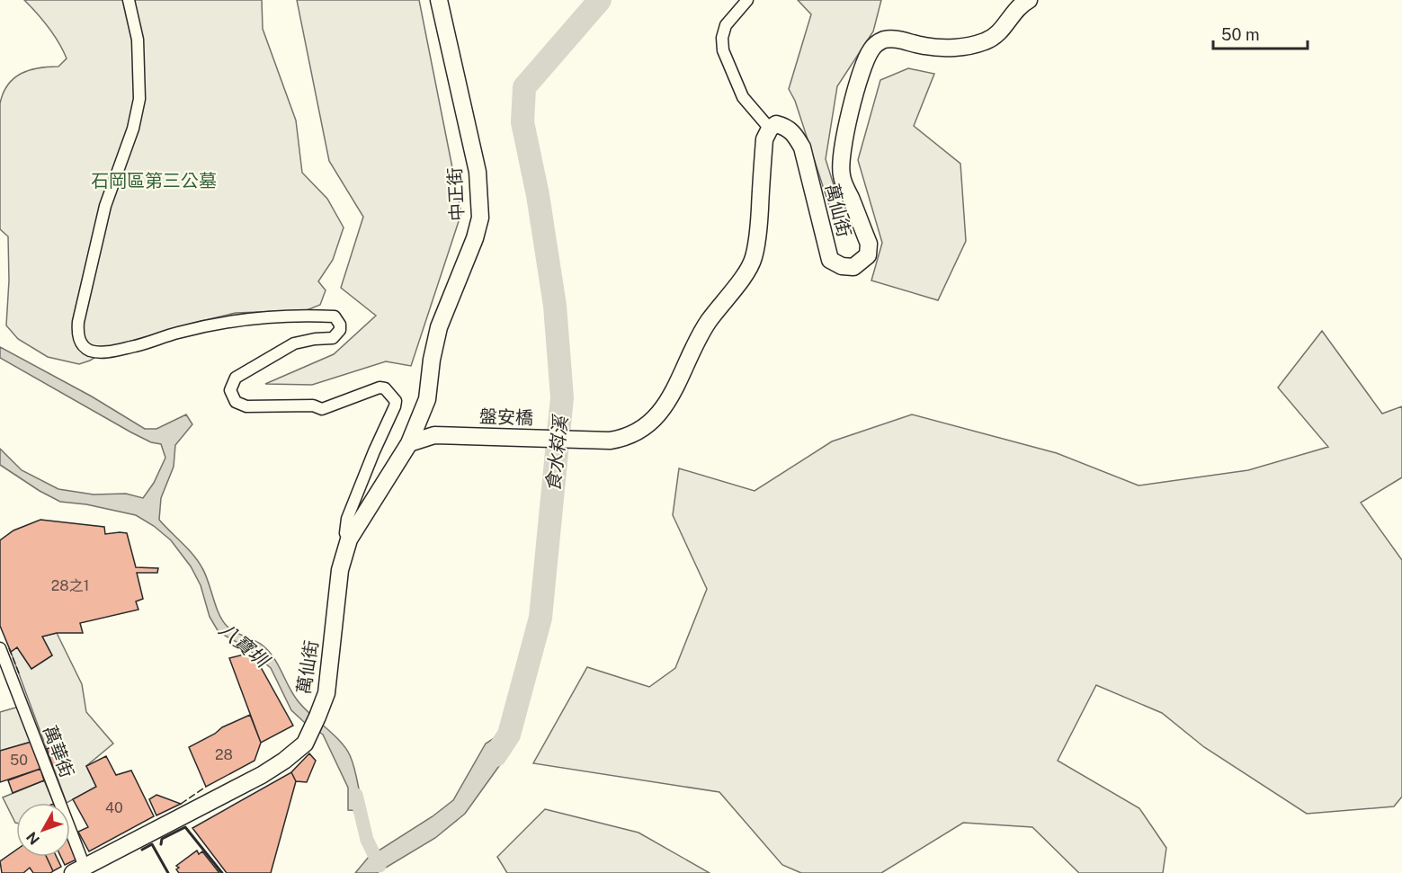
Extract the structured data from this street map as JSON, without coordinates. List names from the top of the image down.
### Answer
{
  "streets": {
    "street": [
      "中正街",
      "萬仙街",
      "盤安橋",
      "萬華街"
    ]
  },
  "crossings": [
    ["中正街", "萬仙街"],
    ["中正街", "盤安橋"],
    ["萬仙街", "盤安橋"],
    ["萬仙街", "萬華街"]
  ],
  "water": ["食水嵙溪", "八寶圳"],
  "parks": ["石岡區第三公墓"],
  "house_numbers": [
    "28之1",
    "28",
    "50",
    "40"
  ],
  "scale_bar": "50 m",
  "north": "bottom left"
}
